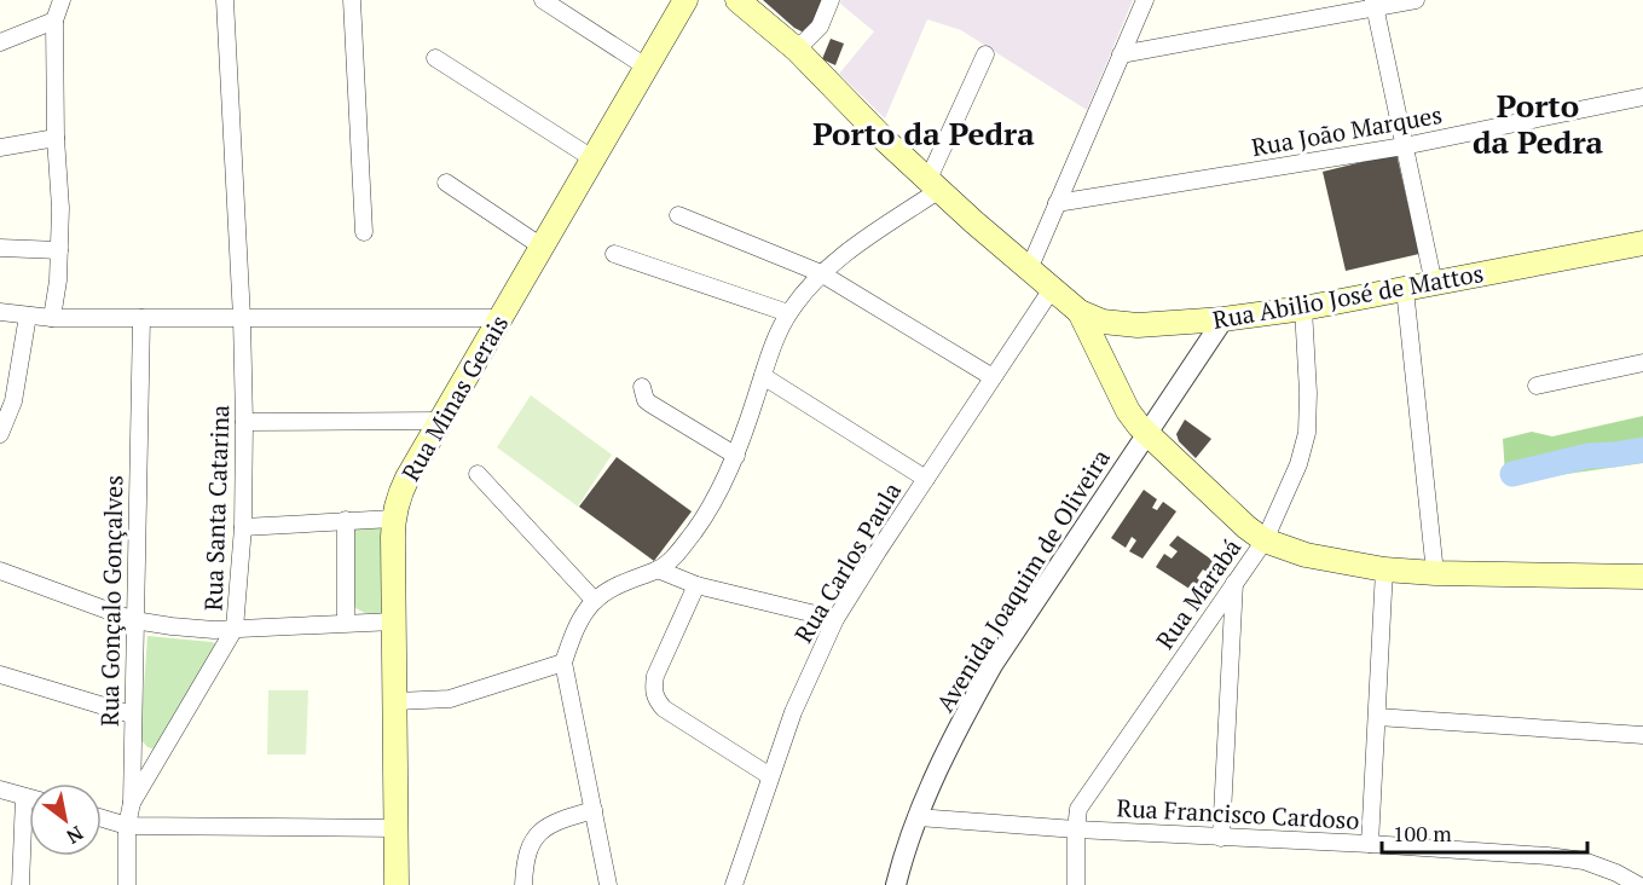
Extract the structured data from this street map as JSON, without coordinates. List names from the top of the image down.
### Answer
{
  "streets": {
    "main road": ["Rua Abilio José de Mattos", "Rua Minas Gerais"],
    "street": [
      "Rua João Marques",
      "Rua Santa Catarina",
      "Rua Carlos Paula",
      "Avenida Joaquim de Oliveira",
      "Rua Marabá",
      "Rua Gonçalo Gonçalves",
      "Rua Francisco Cardoso"
    ]
  },
  "crossings": [
    ["Rua Abilio José de Mattos", "Rua Carlos Paula"],
    ["Rua Abilio José de Mattos", "Avenida Joaquim de Oliveira"],
    ["Rua Abilio José de Mattos", "Rua Marabá"],
    ["Rua Santa Catarina", "Rua Gonçalo Gonçalves"],
    ["Avenida Joaquim de Oliveira", "Rua Francisco Cardoso"],
    ["Rua Marabá", "Rua Francisco Cardoso"]
  ],
  "districts": ["Porto da Pedra", "Porto da Pedra"],
  "scale_bar": "100 m",
  "north": "bottom right"
}
